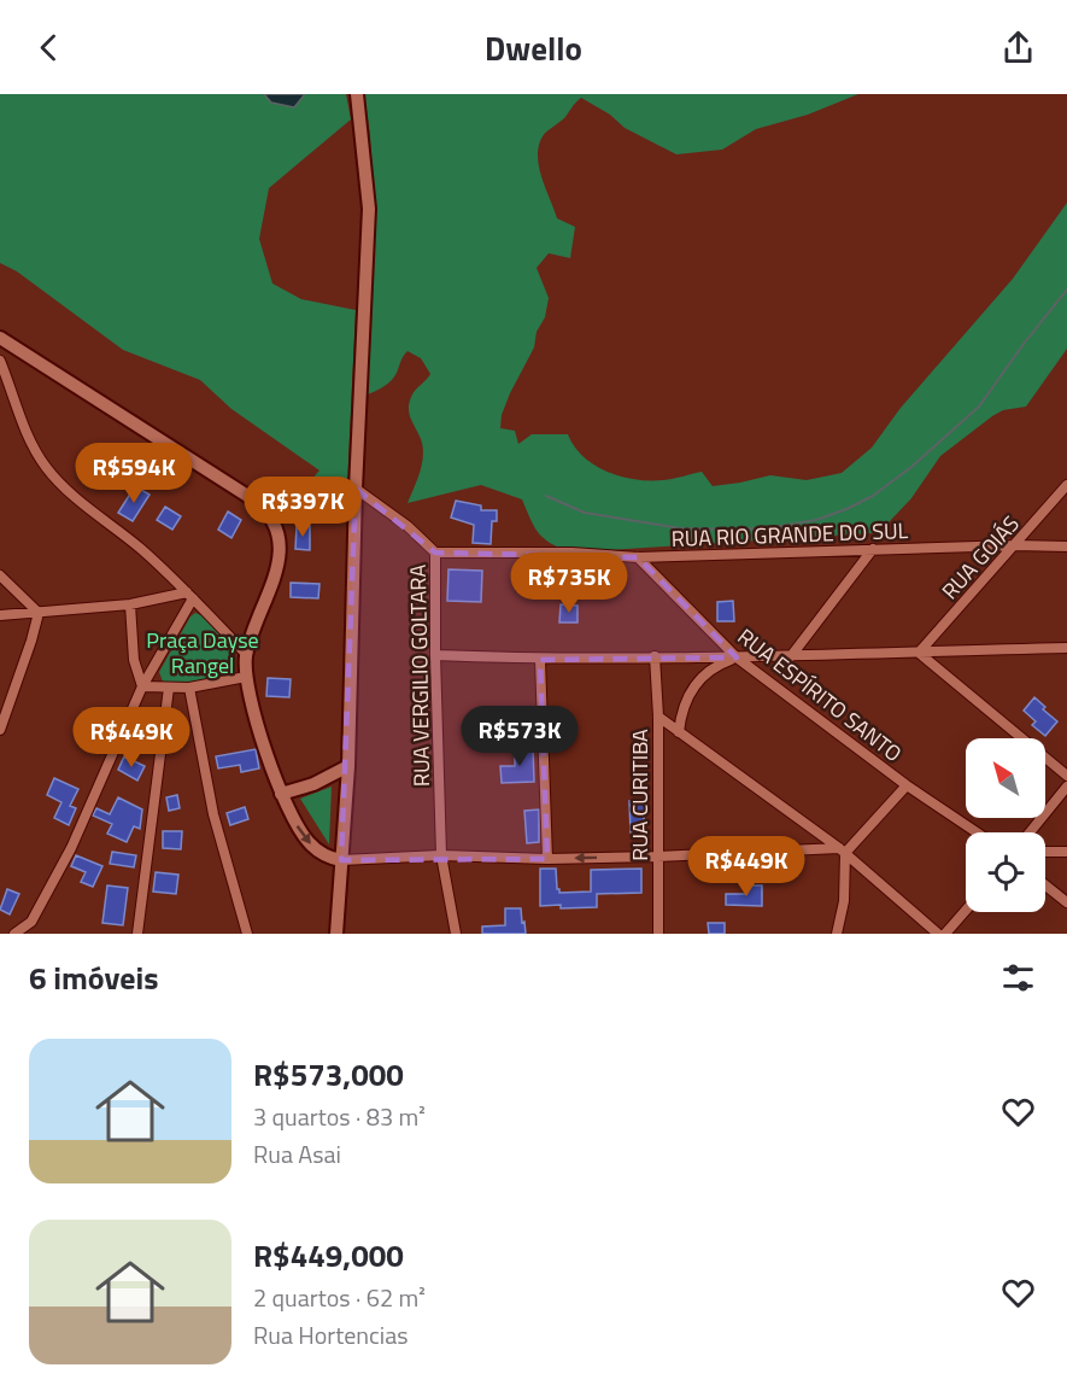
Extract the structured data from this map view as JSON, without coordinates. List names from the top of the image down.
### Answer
{
  "streets": {
    "street": [
      "RUA RIO GRANDE DO SUL",
      "RUA GOIÁS",
      "RUA VERGILIO GOLTARA",
      "RUA ESPÍRITO SANTO",
      "RUA CURITIBA"
    ]
  },
  "crossings": [
    ["RUA RIO GRANDE DO SUL", "RUA GOIÁS"],
    ["RUA RIO GRANDE DO SUL", "RUA VERGILIO GOLTARA"],
    ["RUA RIO GRANDE DO SUL", "RUA ESPÍRITO SANTO"]
  ],
  "parks": ["Praça Dayse Rangel"],
  "north": "top left",
  "page": {
    "header": "Dwello",
    "price": [
      "R$594K",
      "R$397K",
      "R$735K",
      "R$573K",
      "R$449K",
      "R$449K"
    ],
    "heading": "6 imóveis",
    "list": [
      {
        "name": "R$573,000",
        "note": "3 quartos · 83 m² · Rua Asai"
      },
      {
        "name": "R$449,000",
        "note": "2 quartos · 62 m² · Rua Hortencias"
      }
    ]
  }
}
